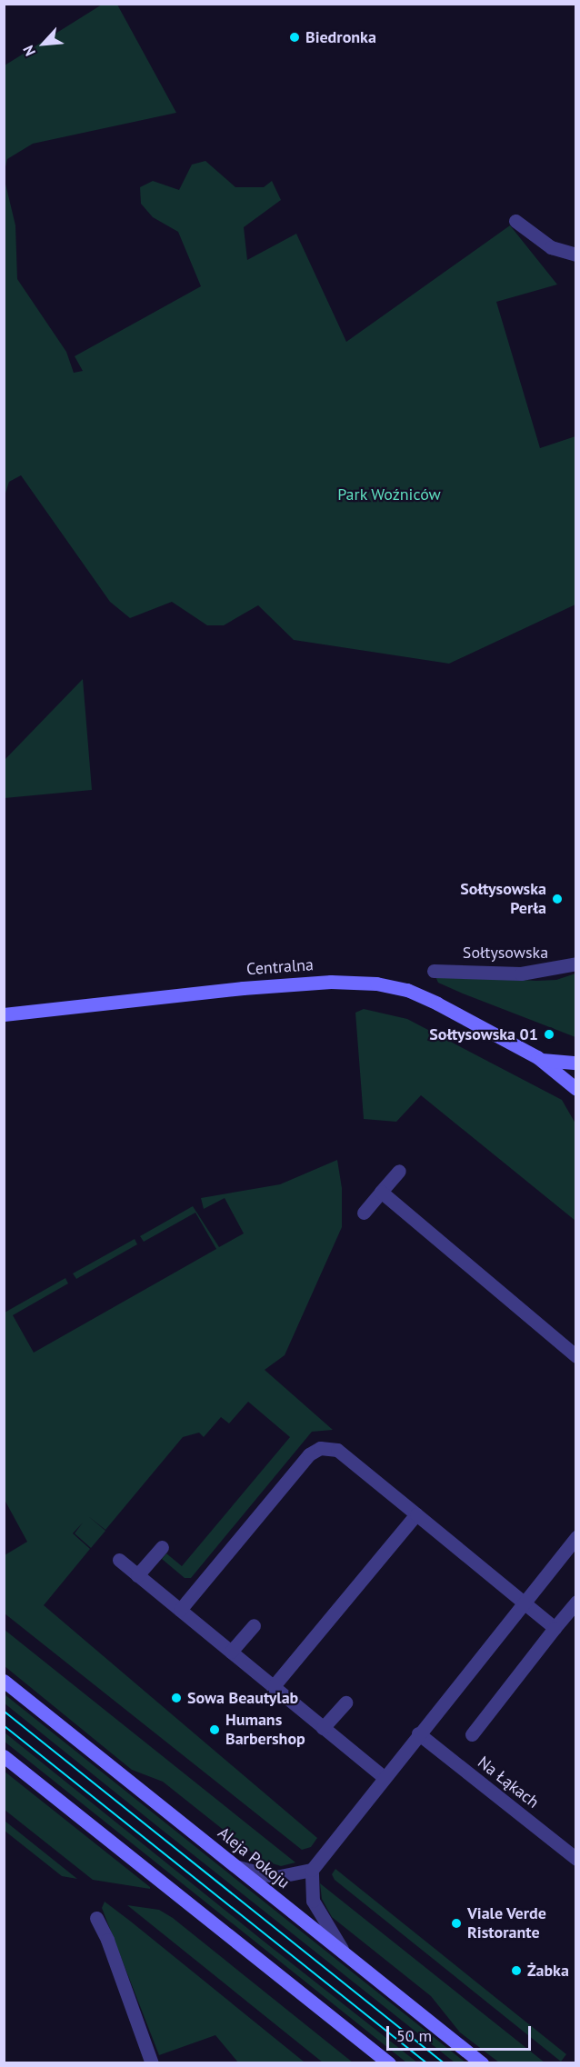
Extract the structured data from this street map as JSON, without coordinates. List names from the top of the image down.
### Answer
{
  "streets": {
    "main road": ["Centralna", "Aleja Pokoju"],
    "street": ["Sołtysowska", "Na Łąkach"]
  },
  "parks": ["Park Woźniców"],
  "places": [
    "Biedronka",
    "Sołtysowska Perła",
    "Sołtysowska 01",
    "Sowa Beautylab",
    "Humans Barbershop",
    "Viale Verde Ristorante",
    "Żabka"
  ],
  "scale_bar": "50 m",
  "north": "bottom left"
}
